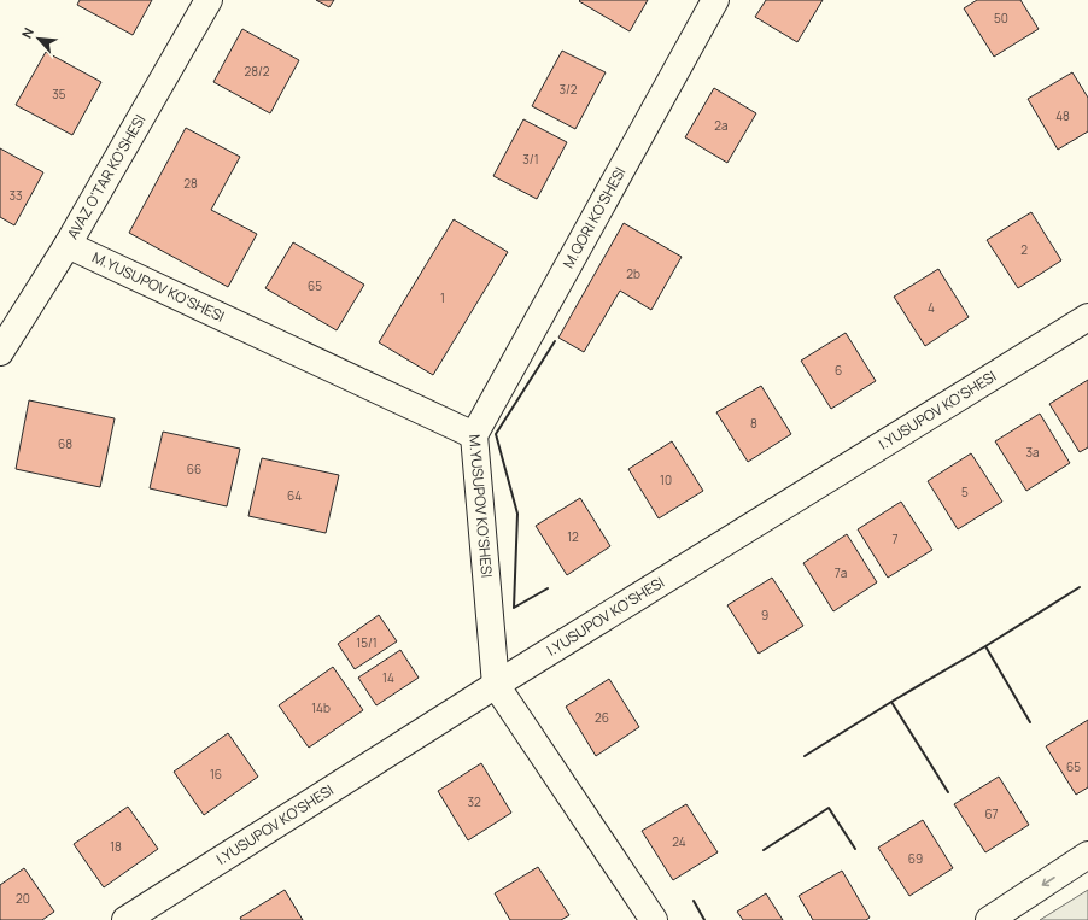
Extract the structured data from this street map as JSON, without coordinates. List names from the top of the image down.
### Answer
{
  "streets": {
    "street": [
      "AVAZ O'TAR KO'SHESI",
      "M.QORI KO'SHESI",
      "M.YUSUPOV KO'SHESI",
      "I.YUSUPOV KO'SHESI"
    ]
  },
  "crossings": [
    ["AVAZ O'TAR KO'SHESI", "M.YUSUPOV KO'SHESI"],
    ["M.QORI KO'SHESI", "M.YUSUPOV KO'SHESI"],
    ["M.YUSUPOV KO'SHESI", "I.YUSUPOV KO'SHESI"]
  ],
  "house_numbers": [
    "50",
    "28/2",
    "3/2",
    "35",
    "48",
    "2a",
    "3/1",
    "28",
    "33",
    "2",
    "2b",
    "65",
    "1",
    "4",
    "6",
    "8",
    "68",
    "3a",
    "66",
    "10",
    "5",
    "64",
    "12",
    "7",
    "7a",
    "9",
    "15/1",
    "14",
    "14b",
    "26",
    "65",
    "16",
    "32",
    "67",
    "24",
    "18",
    "69",
    "20"
  ],
  "north": "top left"
}
